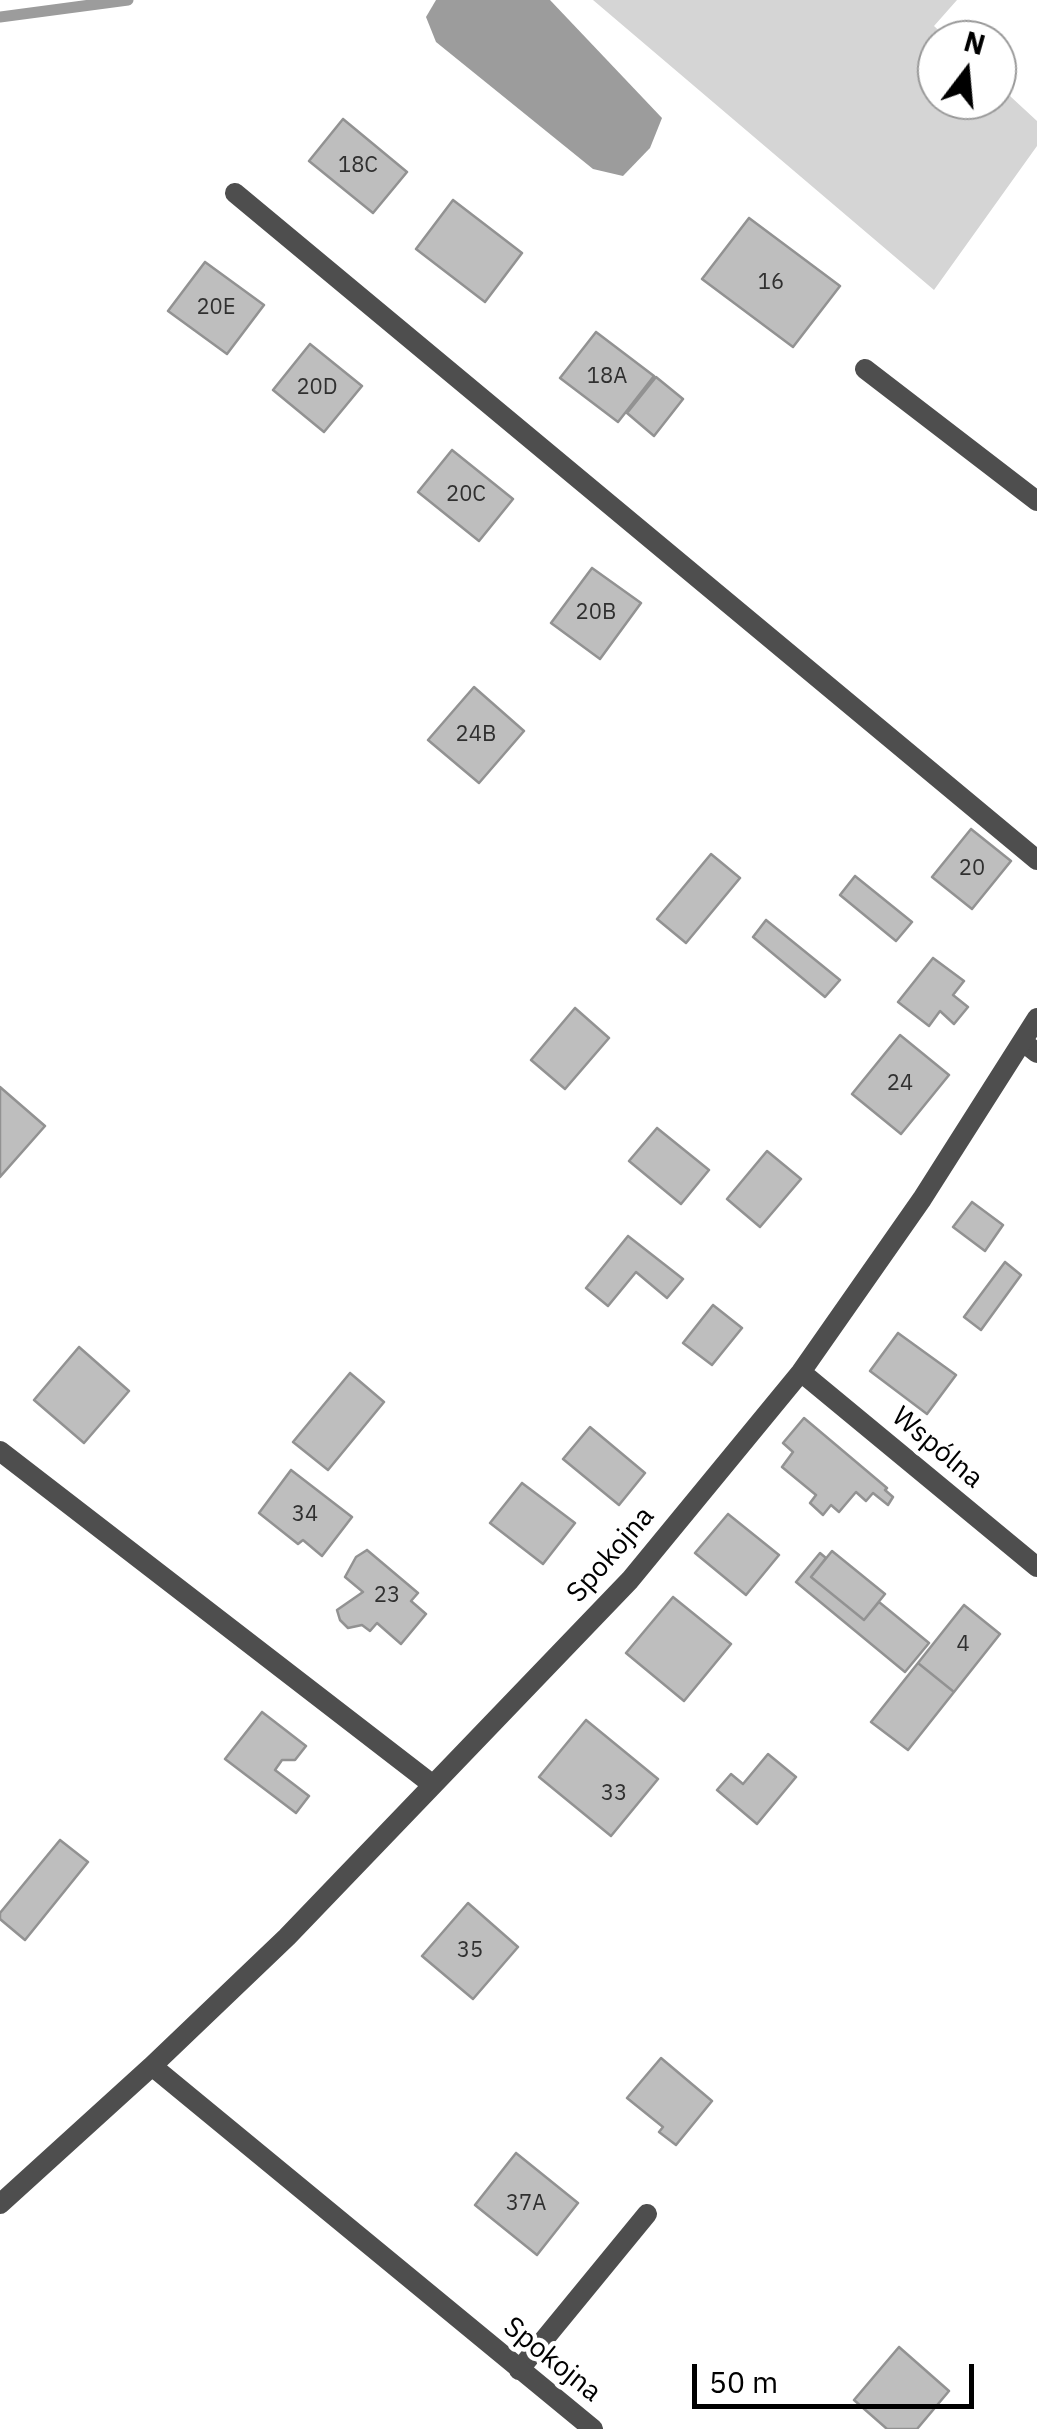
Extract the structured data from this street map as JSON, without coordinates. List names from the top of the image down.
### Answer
{
  "streets": {
    "street": ["Wspólna", "Spokojna"]
  },
  "crossings": [
    ["Wspólna", "Spokojna"]
  ],
  "house_numbers": [
    "18C",
    "16",
    "20E",
    "18A",
    "20D",
    "20C",
    "20B",
    "24B",
    "20",
    "24",
    "34",
    "23",
    "4",
    "33",
    "35",
    "37A"
  ],
  "scale_bar": "50 m",
  "north": "top"
}
